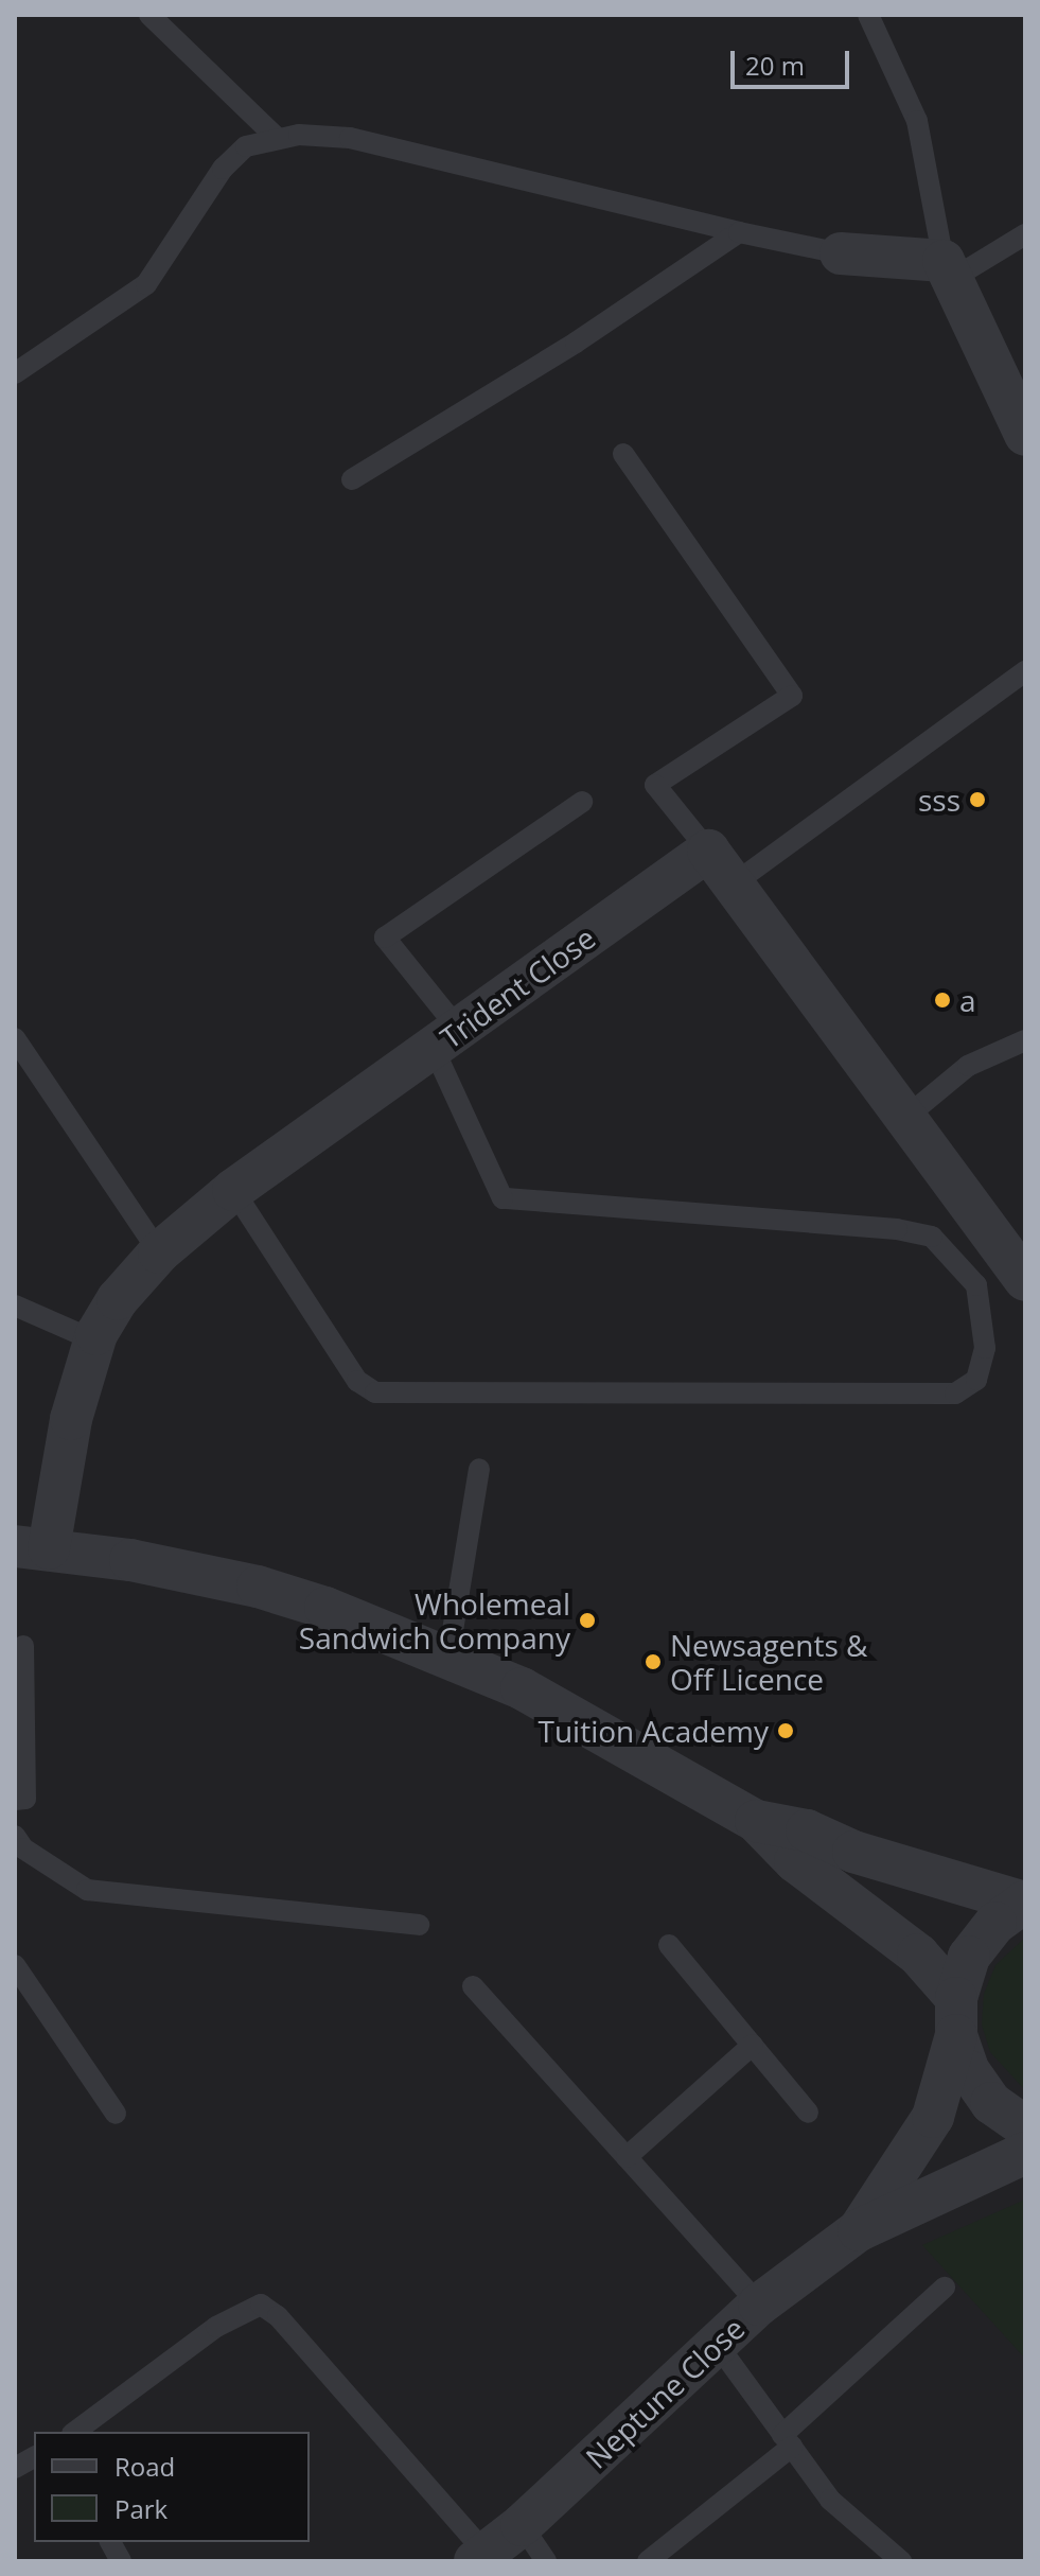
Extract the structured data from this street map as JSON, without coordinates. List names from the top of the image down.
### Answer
{
  "streets": {
    "street": ["Trident Close", "Neptune Close"]
  },
  "places": [
    "sss",
    "a",
    "Wholemeal Sandwich Company",
    "Newsagents & Off Licence",
    "Tuition Academy"
  ],
  "legend": ["Road", "Park"],
  "scale_bar": "20 m"
}
